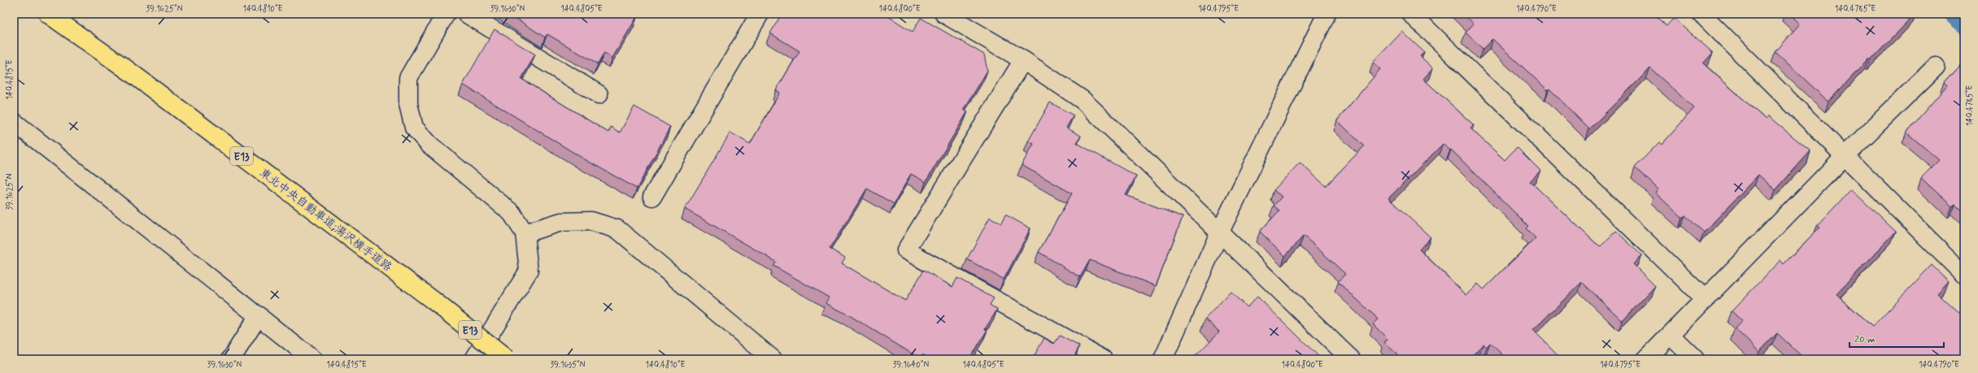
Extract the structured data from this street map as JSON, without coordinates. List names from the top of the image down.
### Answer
{
  "streets": {
    "highway": ["E13", "東北中央自動車道;湯沢横手道路"]
  },
  "scale_bar": "20 m",
  "coordinates": [
    "39.1625°N",
    "140.4810°E",
    "39.1630°N",
    "140.4805°E",
    "140.4800°E",
    "140.4795°E",
    "140.4790°E",
    "140.4785°E",
    "140.4815°E",
    "39.1635°N",
    "39.1640°N"
  ]
}
